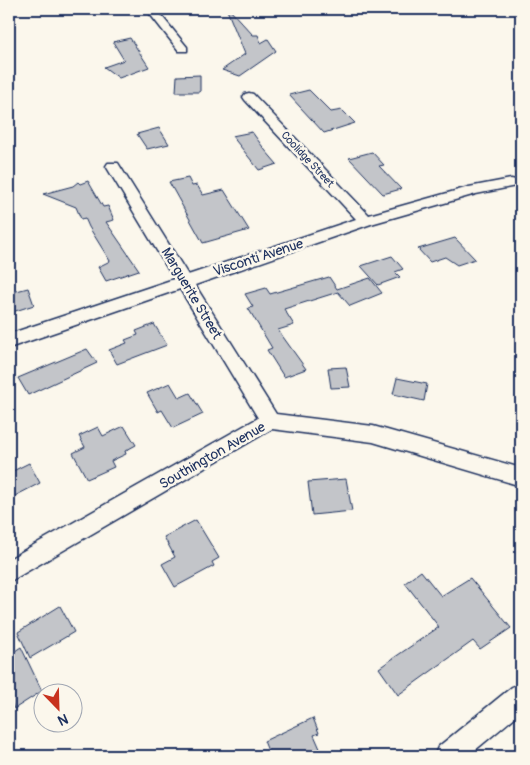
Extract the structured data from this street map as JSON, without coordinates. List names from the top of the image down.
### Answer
{
  "streets": {
    "street": [
      "Coolidge Street",
      "Visconti Avenue",
      "Marguerite Street",
      "Southington Avenue"
    ]
  },
  "crossings": [
    ["Coolidge Street", "Visconti Avenue"],
    ["Visconti Avenue", "Marguerite Street"],
    ["Marguerite Street", "Southington Avenue"]
  ],
  "north": "bottom right"
}
